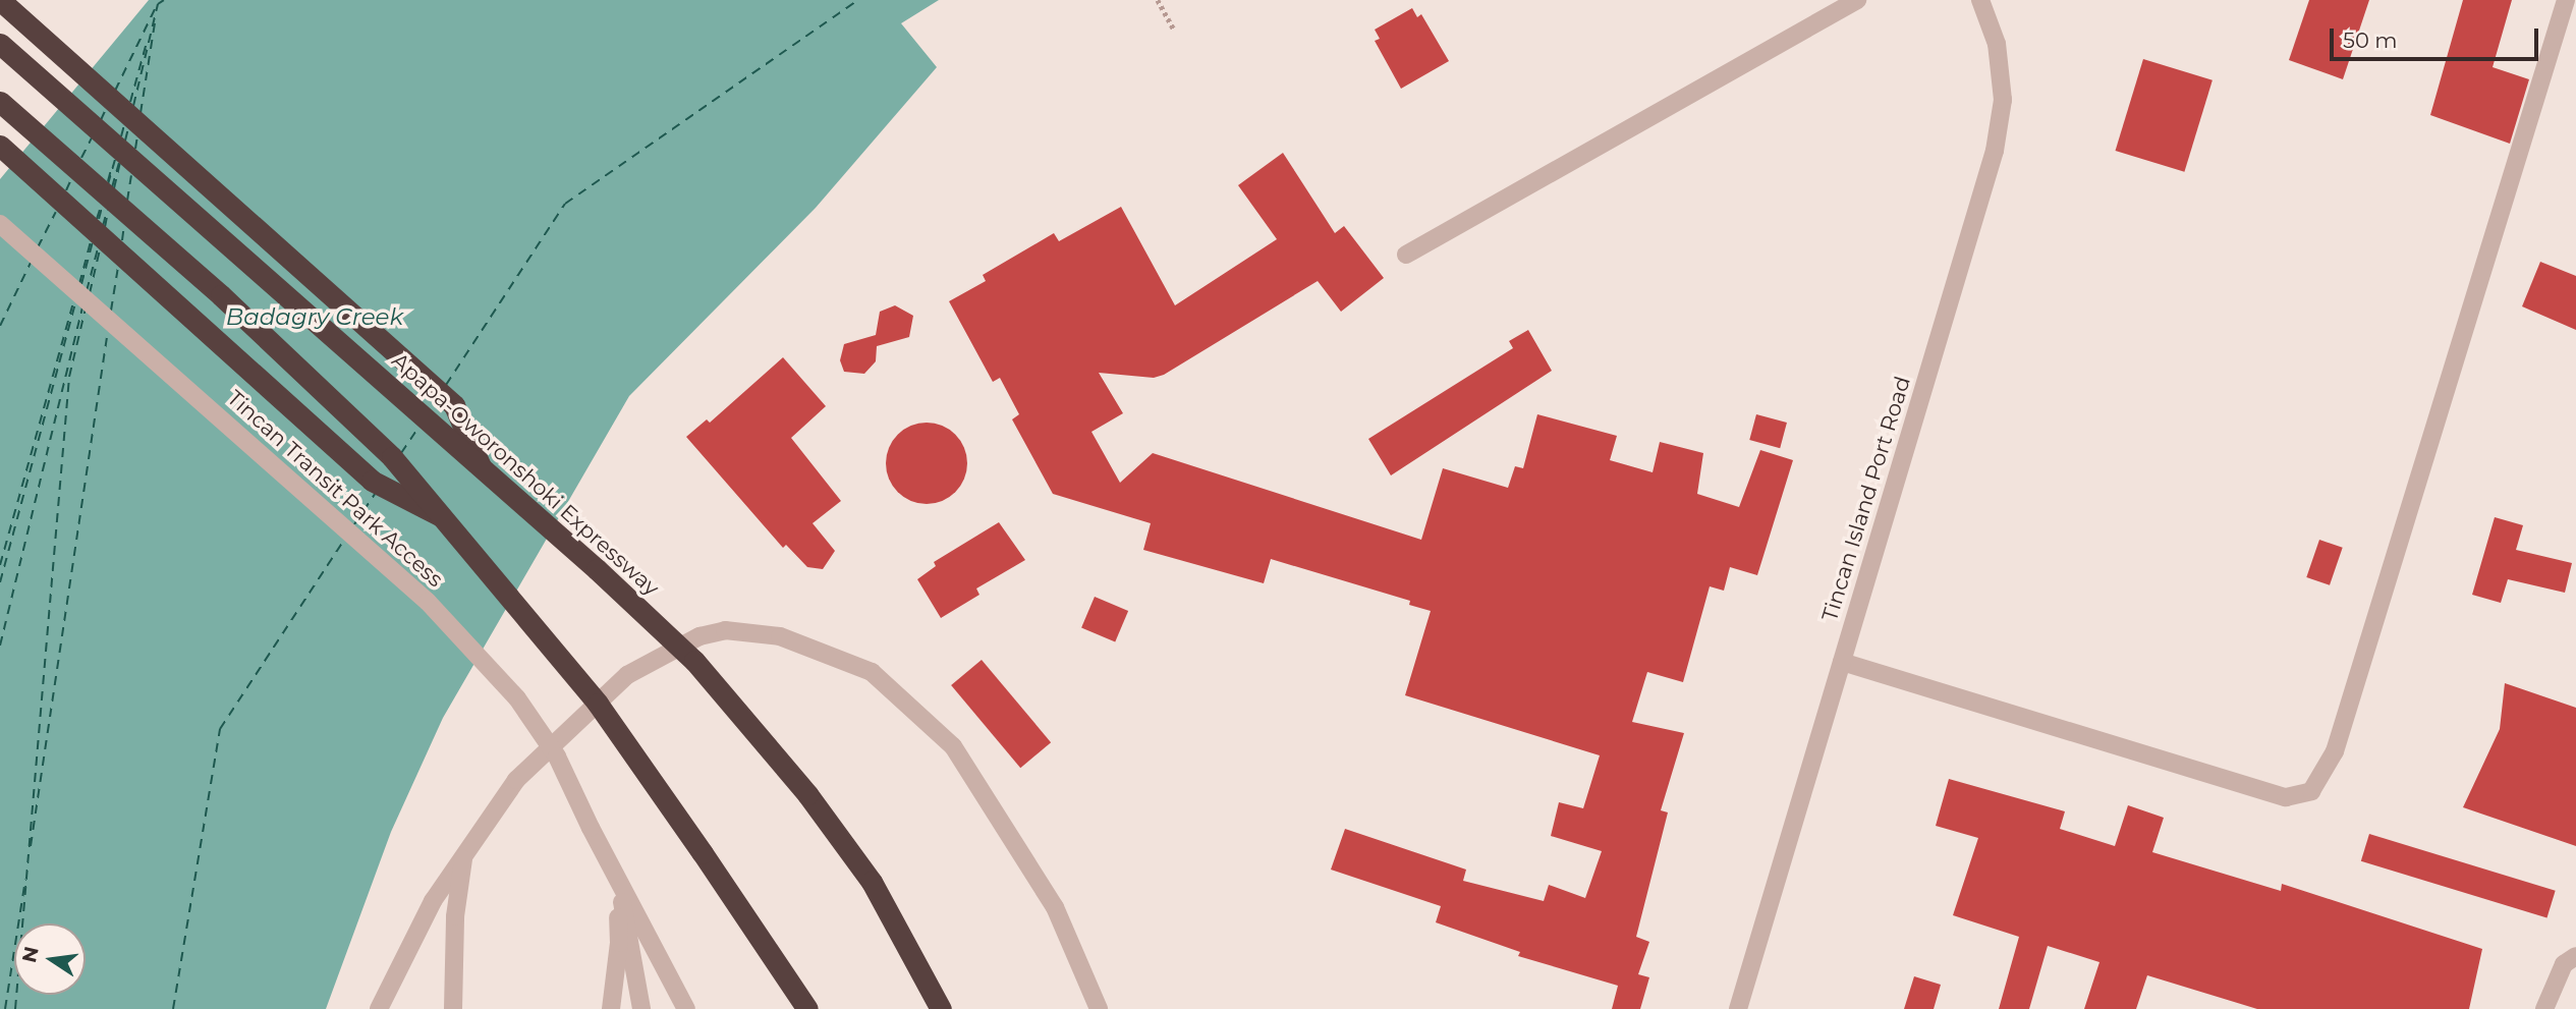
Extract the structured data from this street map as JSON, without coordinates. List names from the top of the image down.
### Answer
{
  "streets": {
    "highway": ["Apapa-Oworonshoki Expressway"],
    "street": ["Tincan Transit Park Access", "Tincan Island Port Road"]
  },
  "water": ["Badagry Creek"],
  "scale_bar": "50 m",
  "north": "left"
}
